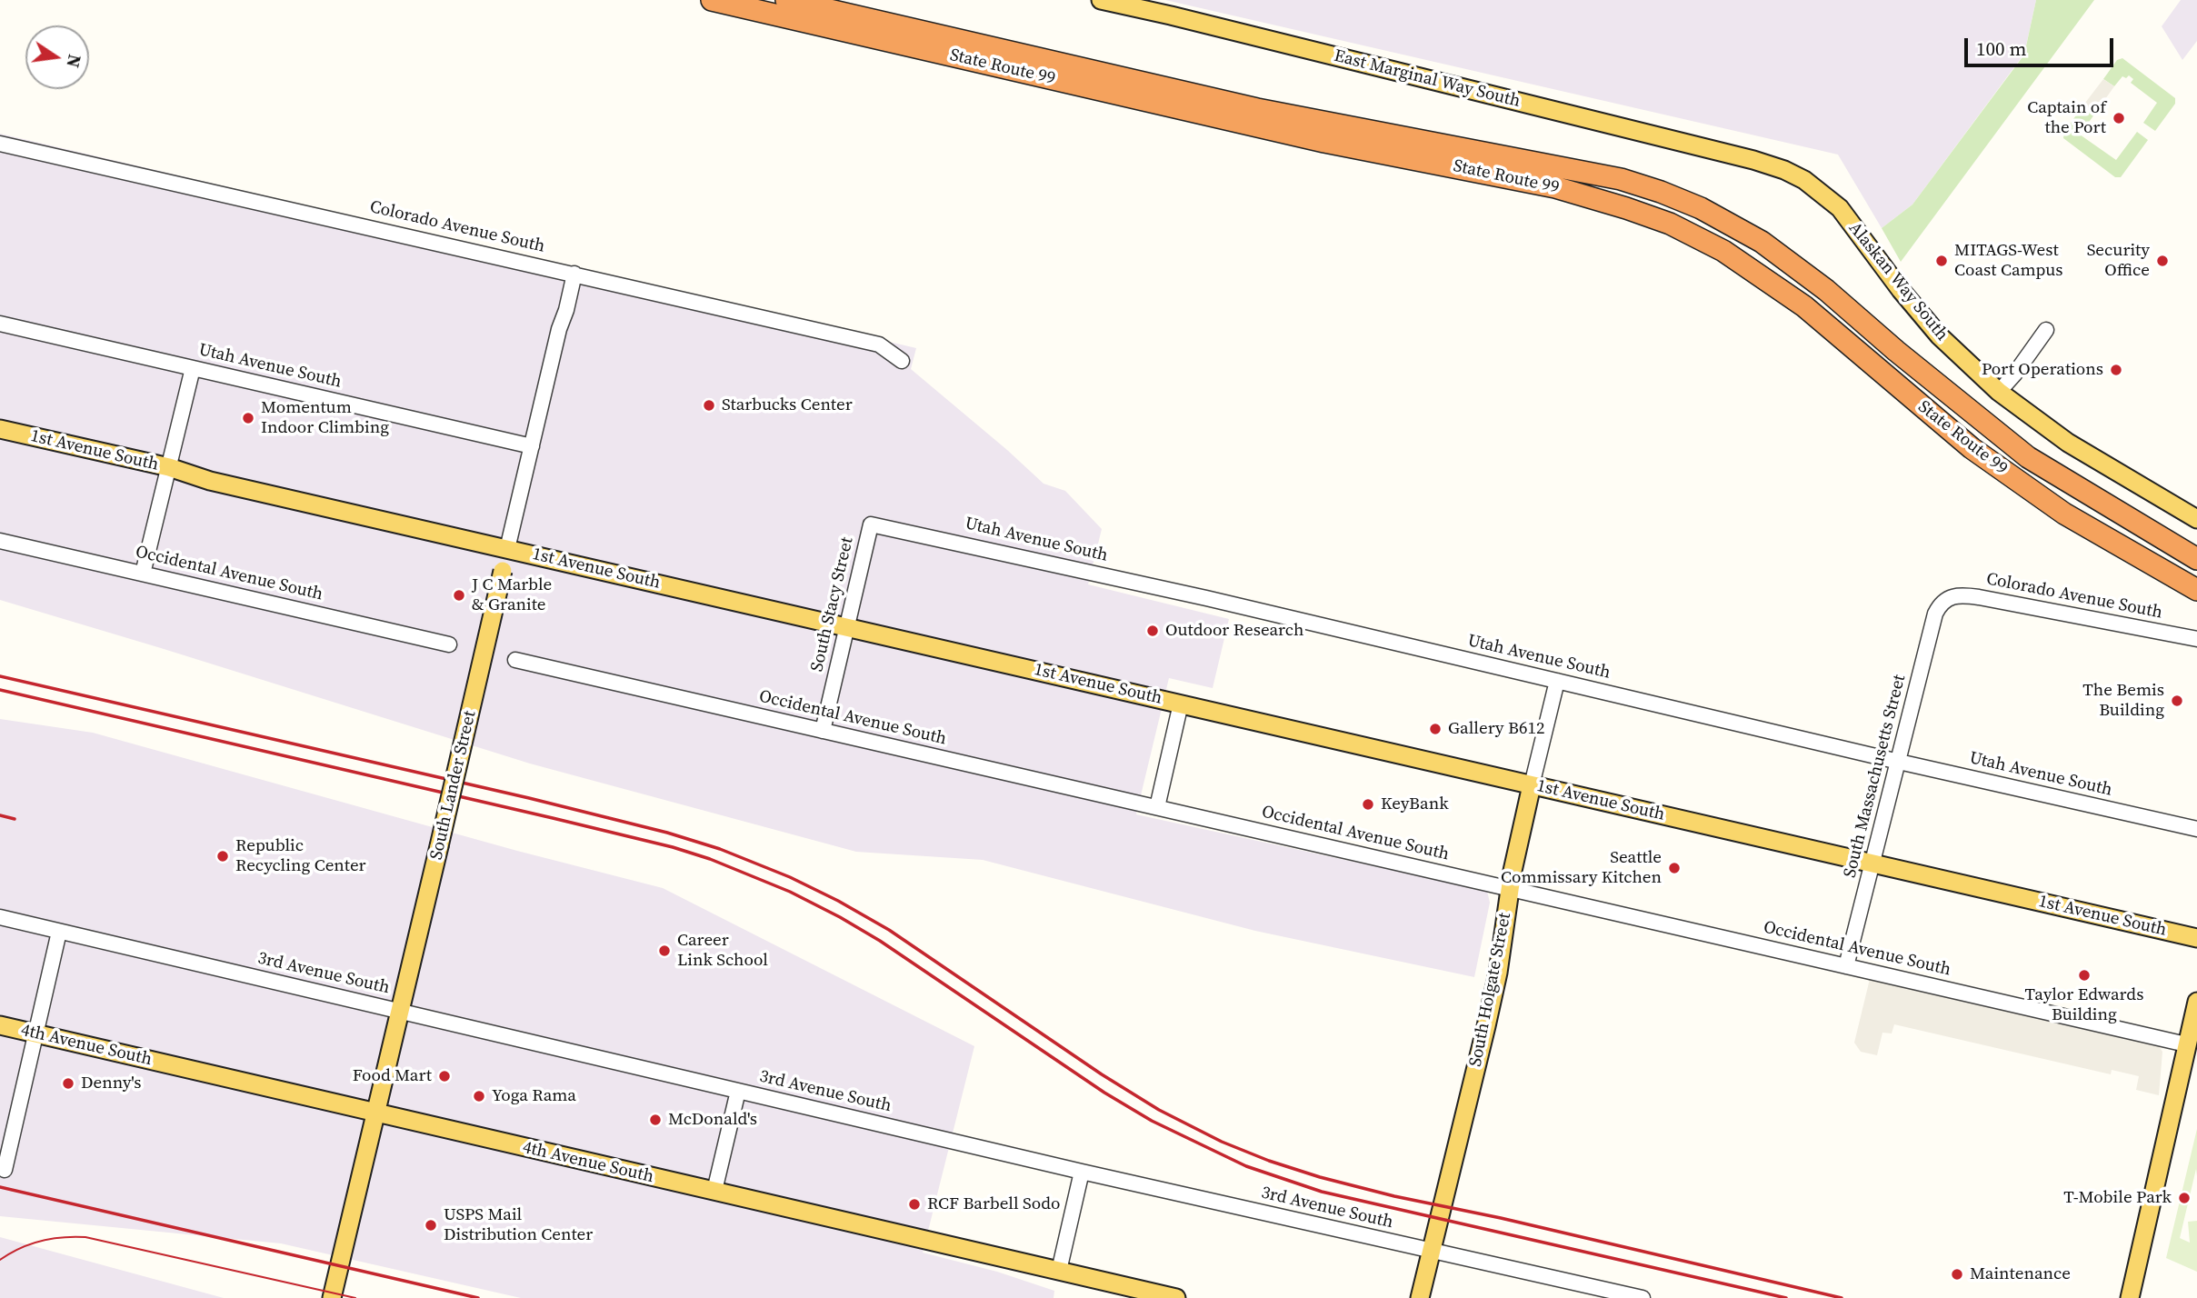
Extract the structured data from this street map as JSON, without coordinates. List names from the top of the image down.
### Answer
{
  "streets": {
    "highway": ["State Route 99"],
    "main road": [
      "East Marginal Way South",
      "Alaskan Way South",
      "1st Avenue South",
      "South Lander Street",
      "South Holgate Street",
      "4th Avenue South"
    ],
    "street": [
      "Colorado Avenue South",
      "Utah Avenue South",
      "Occidental Avenue South",
      "South Stacy Street",
      "South Massachusetts Street",
      "3rd Avenue South"
    ]
  },
  "crossings": [
    ["East Marginal Way South", "Alaskan Way South"],
    ["Colorado Avenue South", "South Massachusetts Street"],
    ["Colorado Avenue South", "South Lander Street"],
    ["Utah Avenue South", "South Stacy Street"],
    ["Utah Avenue South", "South Massachusetts Street"],
    ["Utah Avenue South", "South Lander Street"],
    ["Utah Avenue South", "South Holgate Street"],
    ["1st Avenue South", "South Stacy Street"],
    ["1st Avenue South", "South Massachusetts Street"],
    ["1st Avenue South", "South Lander Street"],
    ["1st Avenue South", "South Holgate Street"],
    ["Occidental Avenue South", "South Stacy Street"],
    ["Occidental Avenue South", "South Massachusetts Street"],
    ["Occidental Avenue South", "South Holgate Street"],
    ["South Lander Street", "3rd Avenue South"],
    ["South Lander Street", "4th Avenue South"],
    ["3rd Avenue South", "South Holgate Street"]
  ],
  "places": [
    "Captain of the Port",
    "MITAGS-West Coast Campus",
    "Security Office",
    "Port Operations",
    "Starbucks Center",
    "Momentum Indoor Climbing",
    "J C Marble & Granite",
    "Outdoor Research",
    "The Bemis Building",
    "Gallery B612",
    "KeyBank",
    "Republic Recycling Center",
    "Seattle Commissary Kitchen",
    "Career Link School",
    "Taylor Edwards Building",
    "Food Mart",
    "Denny's",
    "Yoga Rama",
    "McDonald's",
    "T-Mobile Park",
    "RCF Barbell Sodo",
    "USPS Mail Distribution Center",
    "Maintenance"
  ],
  "scale_bar": "100 m",
  "north": "right"
}
